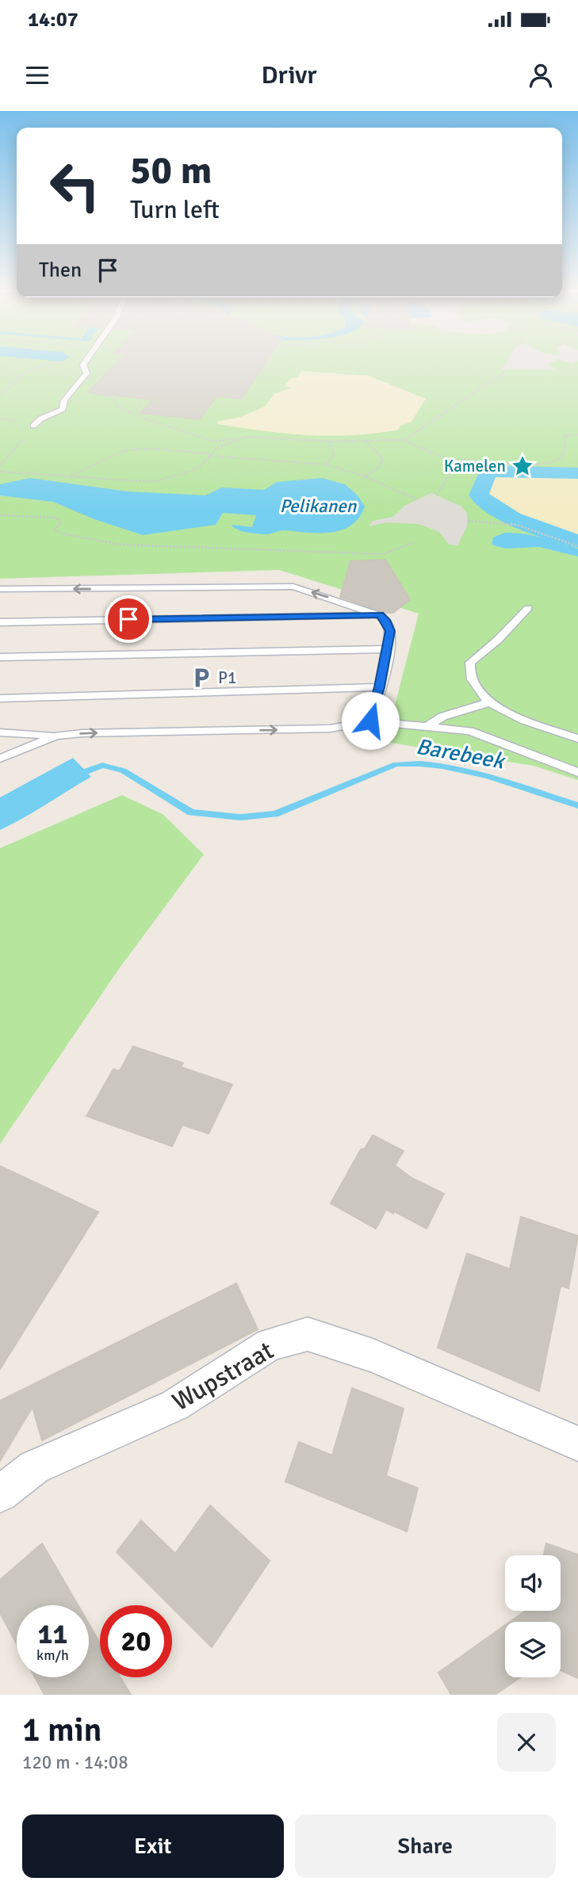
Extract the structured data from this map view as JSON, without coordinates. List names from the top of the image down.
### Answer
{
  "streets": {
    "street": ["Wupstraat"]
  },
  "water": ["Pelikanen", "Barebeek"],
  "places": {
    "place": ["Kamelen"],
    "parking": ["P1"]
  },
  "page": {
    "status": "14:07",
    "header": "Drivr",
    "turn": ["50 m", "Turn left"],
    "then": "Then",
    "speed": "11 km/h",
    "limit": "20",
    "heading": ["1 min", "120 m · 14:08"],
    "buttons": ["Exit", "Share"]
  }
}
